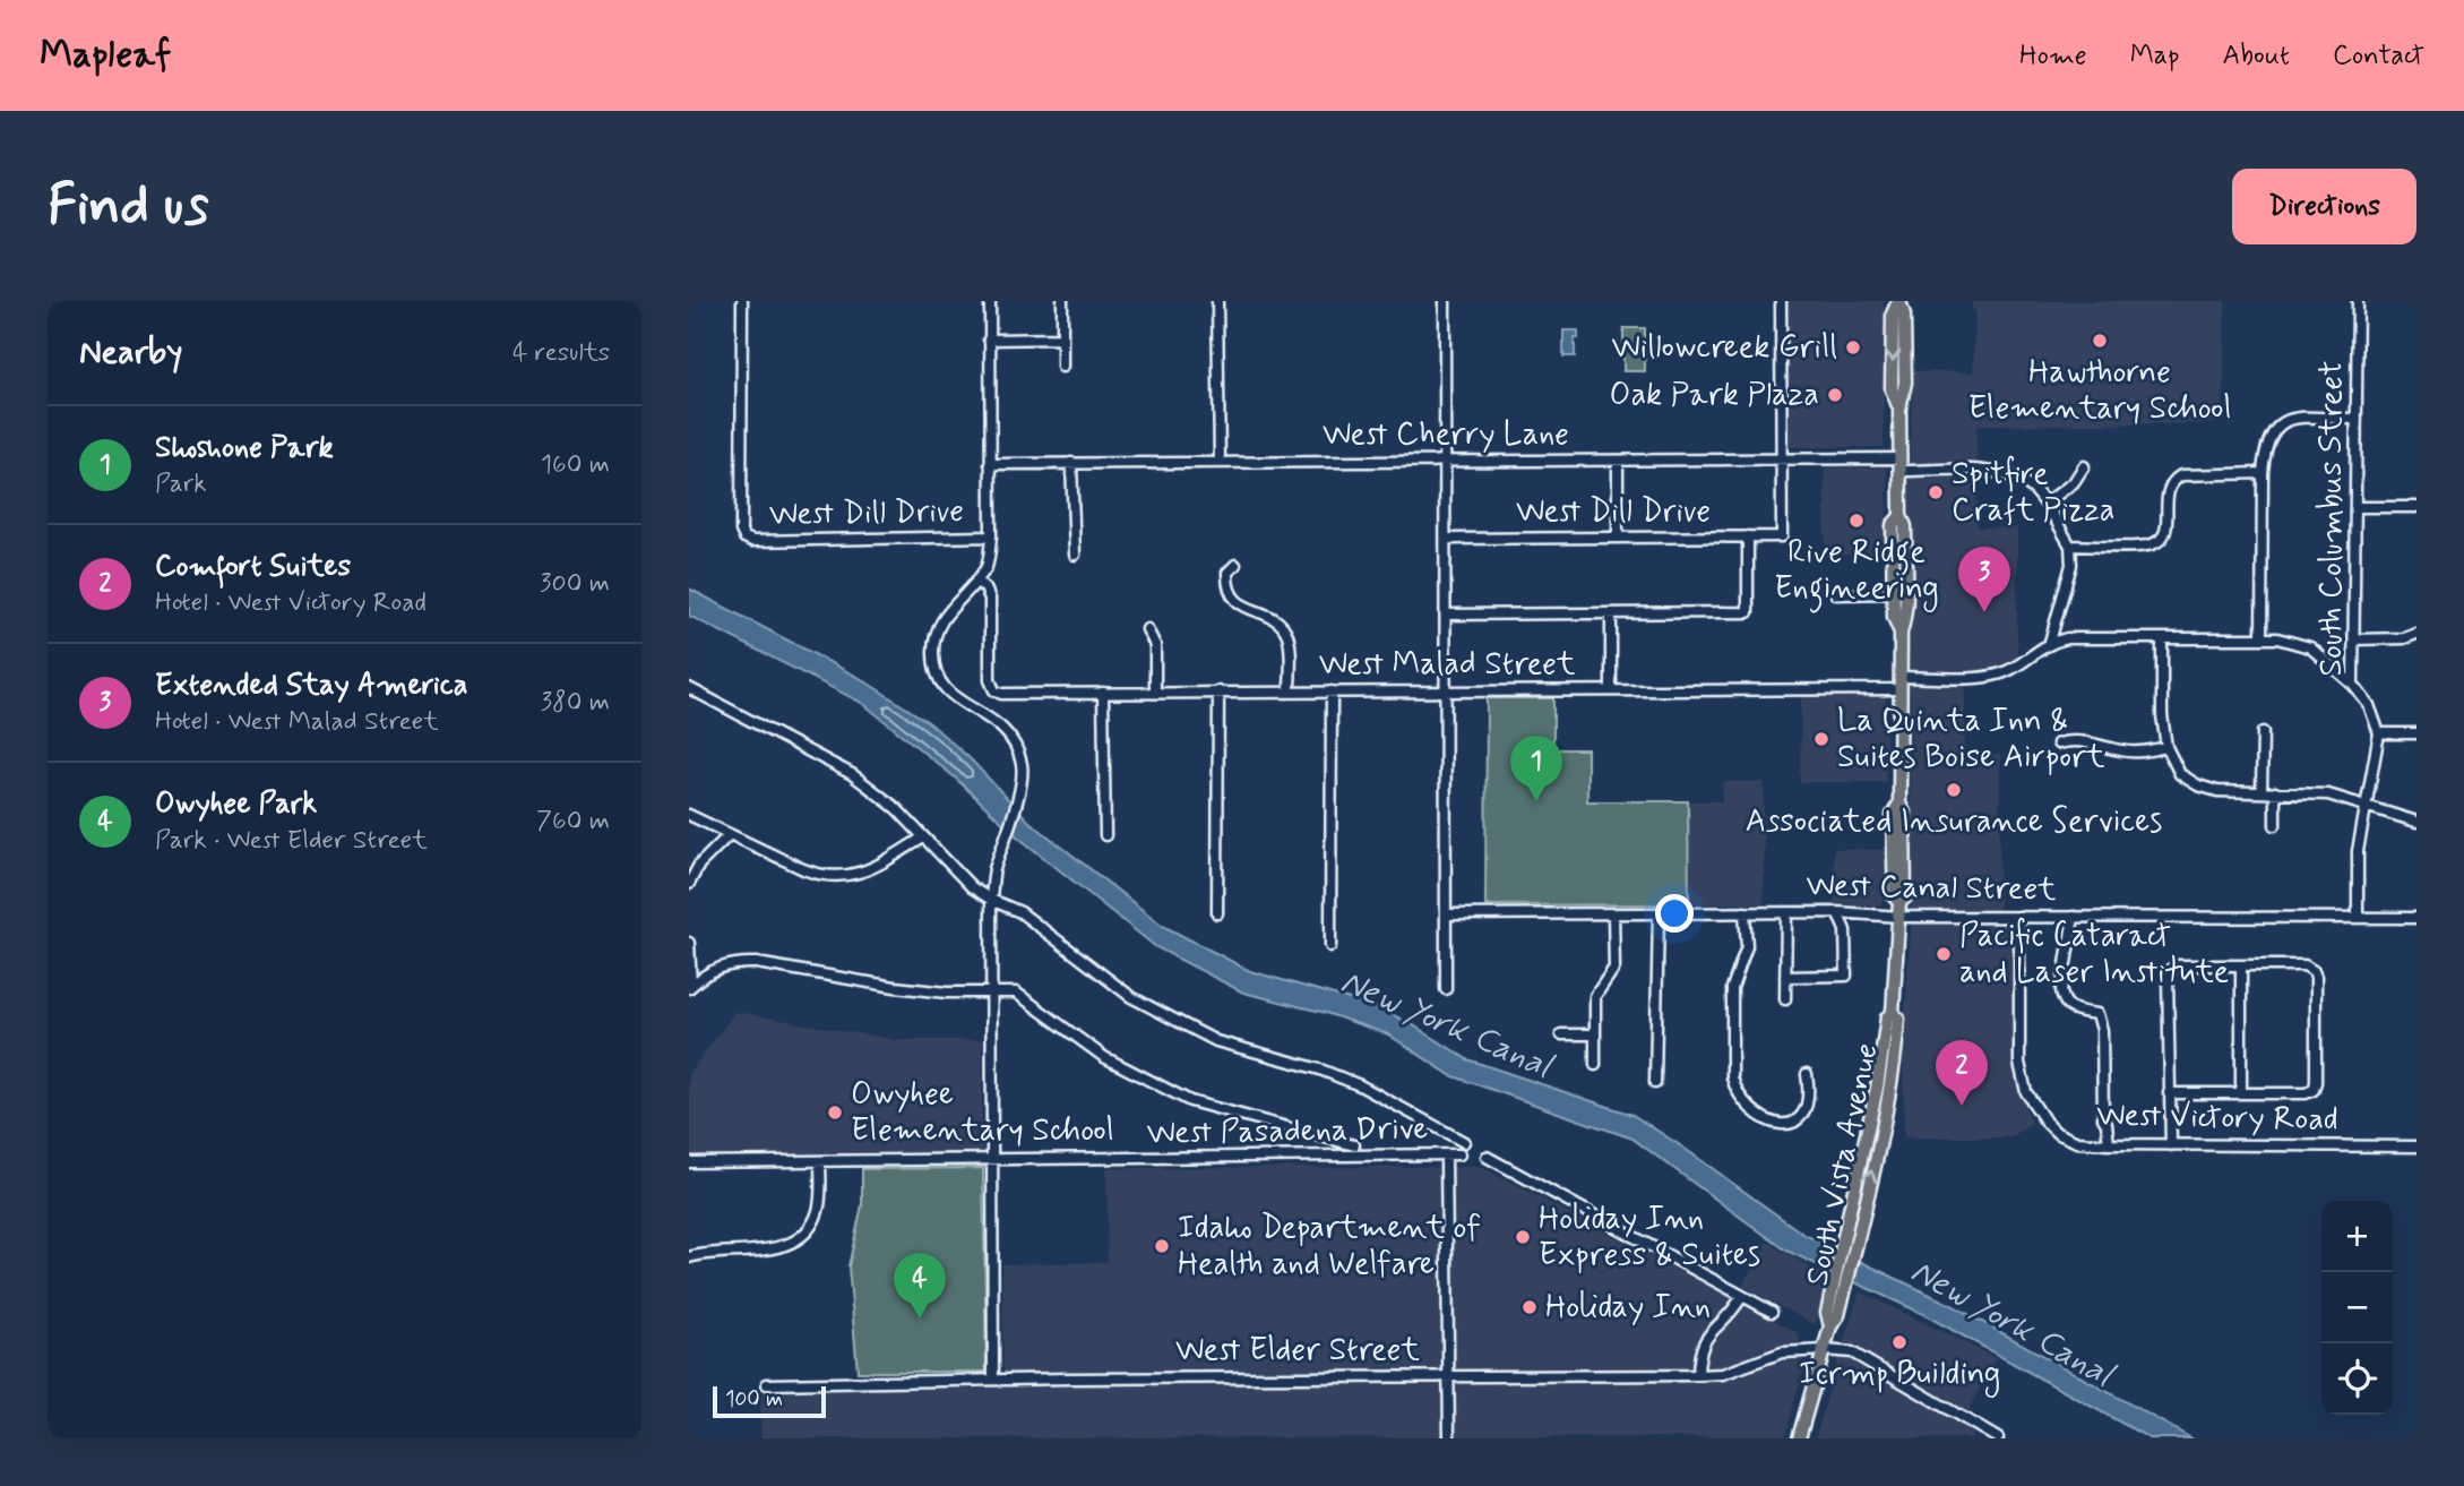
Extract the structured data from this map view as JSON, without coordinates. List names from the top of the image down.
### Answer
{
  "streets": {
    "main road": ["South Vista Avenue"],
    "street": [
      "West Cherry Lane",
      "West Dill Drive",
      "South Columbus Street",
      "West Malad Street",
      "West Canal Street",
      "West Victory Road",
      "West Pasadena Drive",
      "West Elder Street"
    ]
  },
  "crossings": [
    ["West Cherry Lane", "West Dill Drive"],
    ["West Cherry Lane", "South Vista Avenue"],
    ["South Columbus Street", "West Malad Street"],
    ["West Malad Street", "South Vista Avenue"],
    ["West Canal Street", "West Victory Road"],
    ["West Canal Street", "South Vista Avenue"],
    ["South Vista Avenue", "West Elder Street"]
  ],
  "water": ["New York Canal"],
  "places": [
    "Hawthorne Elementary School",
    "Willowcreek Grill",
    "Oak Park Plaza",
    "Spitfire Craft Pizza",
    "Rive Ridge Engineering",
    "La Quinta Inn & Suites Boise Airport",
    "Associated Insurance Services",
    "Pacific Cataract and Laser Institute",
    "Owyhee Elementary School",
    "Holiday Inn Express & Suites",
    "Idaho Department of Health and Welfare",
    "Holiday Inn",
    "Icrmp Building"
  ],
  "scale_bar": "100 m",
  "page": {
    "header": "Mapleaf",
    "nav": [
      "Home",
      "Map",
      "About",
      "Contact"
    ],
    "buttons": "Directions",
    "title": "Find us",
    "heading": ["Nearby", "4 results"],
    "list": [
      {
        "mark": "1",
        "name": "Shoshone Park",
        "note": "Park",
        "value": "160 m"
      },
      {
        "mark": "2",
        "name": "Comfort Suites",
        "note": "Hotel · West Victory Road",
        "value": "300 m"
      },
      {
        "mark": "3",
        "name": "Extended Stay America",
        "note": "Hotel · West Malad Street",
        "value": "380 m"
      },
      {
        "mark": "4",
        "name": "Owyhee Park",
        "note": "Park · West Elder Street",
        "value": "760 m"
      }
    ],
    "pins": [
      "3",
      "1",
      "2",
      "4"
    ],
    "map_buttons": ["+", "−"],
    "scale": "100 m"
  }
}
